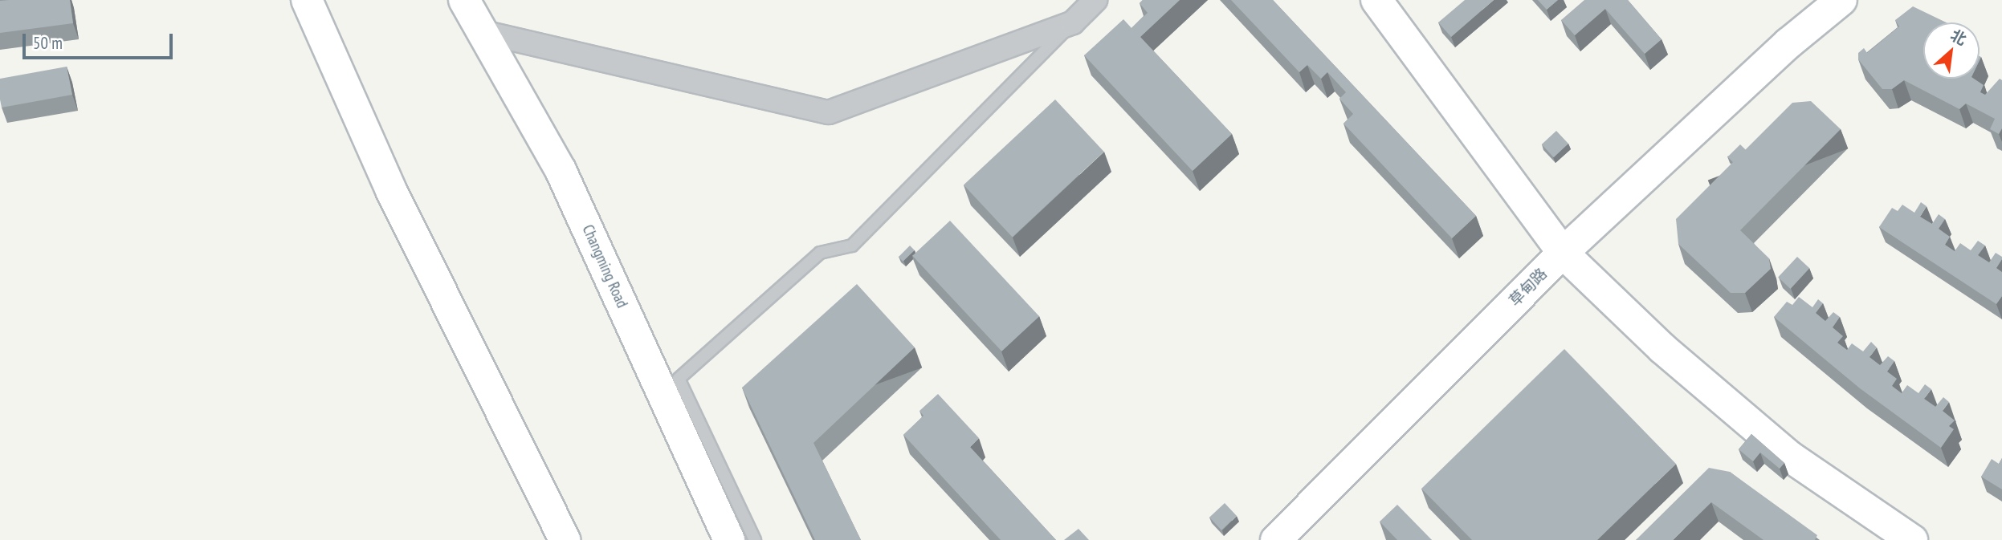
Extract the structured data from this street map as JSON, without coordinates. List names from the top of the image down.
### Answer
{
  "streets": {
    "street": ["Changming Road", "草甸路"]
  },
  "scale_bar": "50 m",
  "north": "top right"
}
